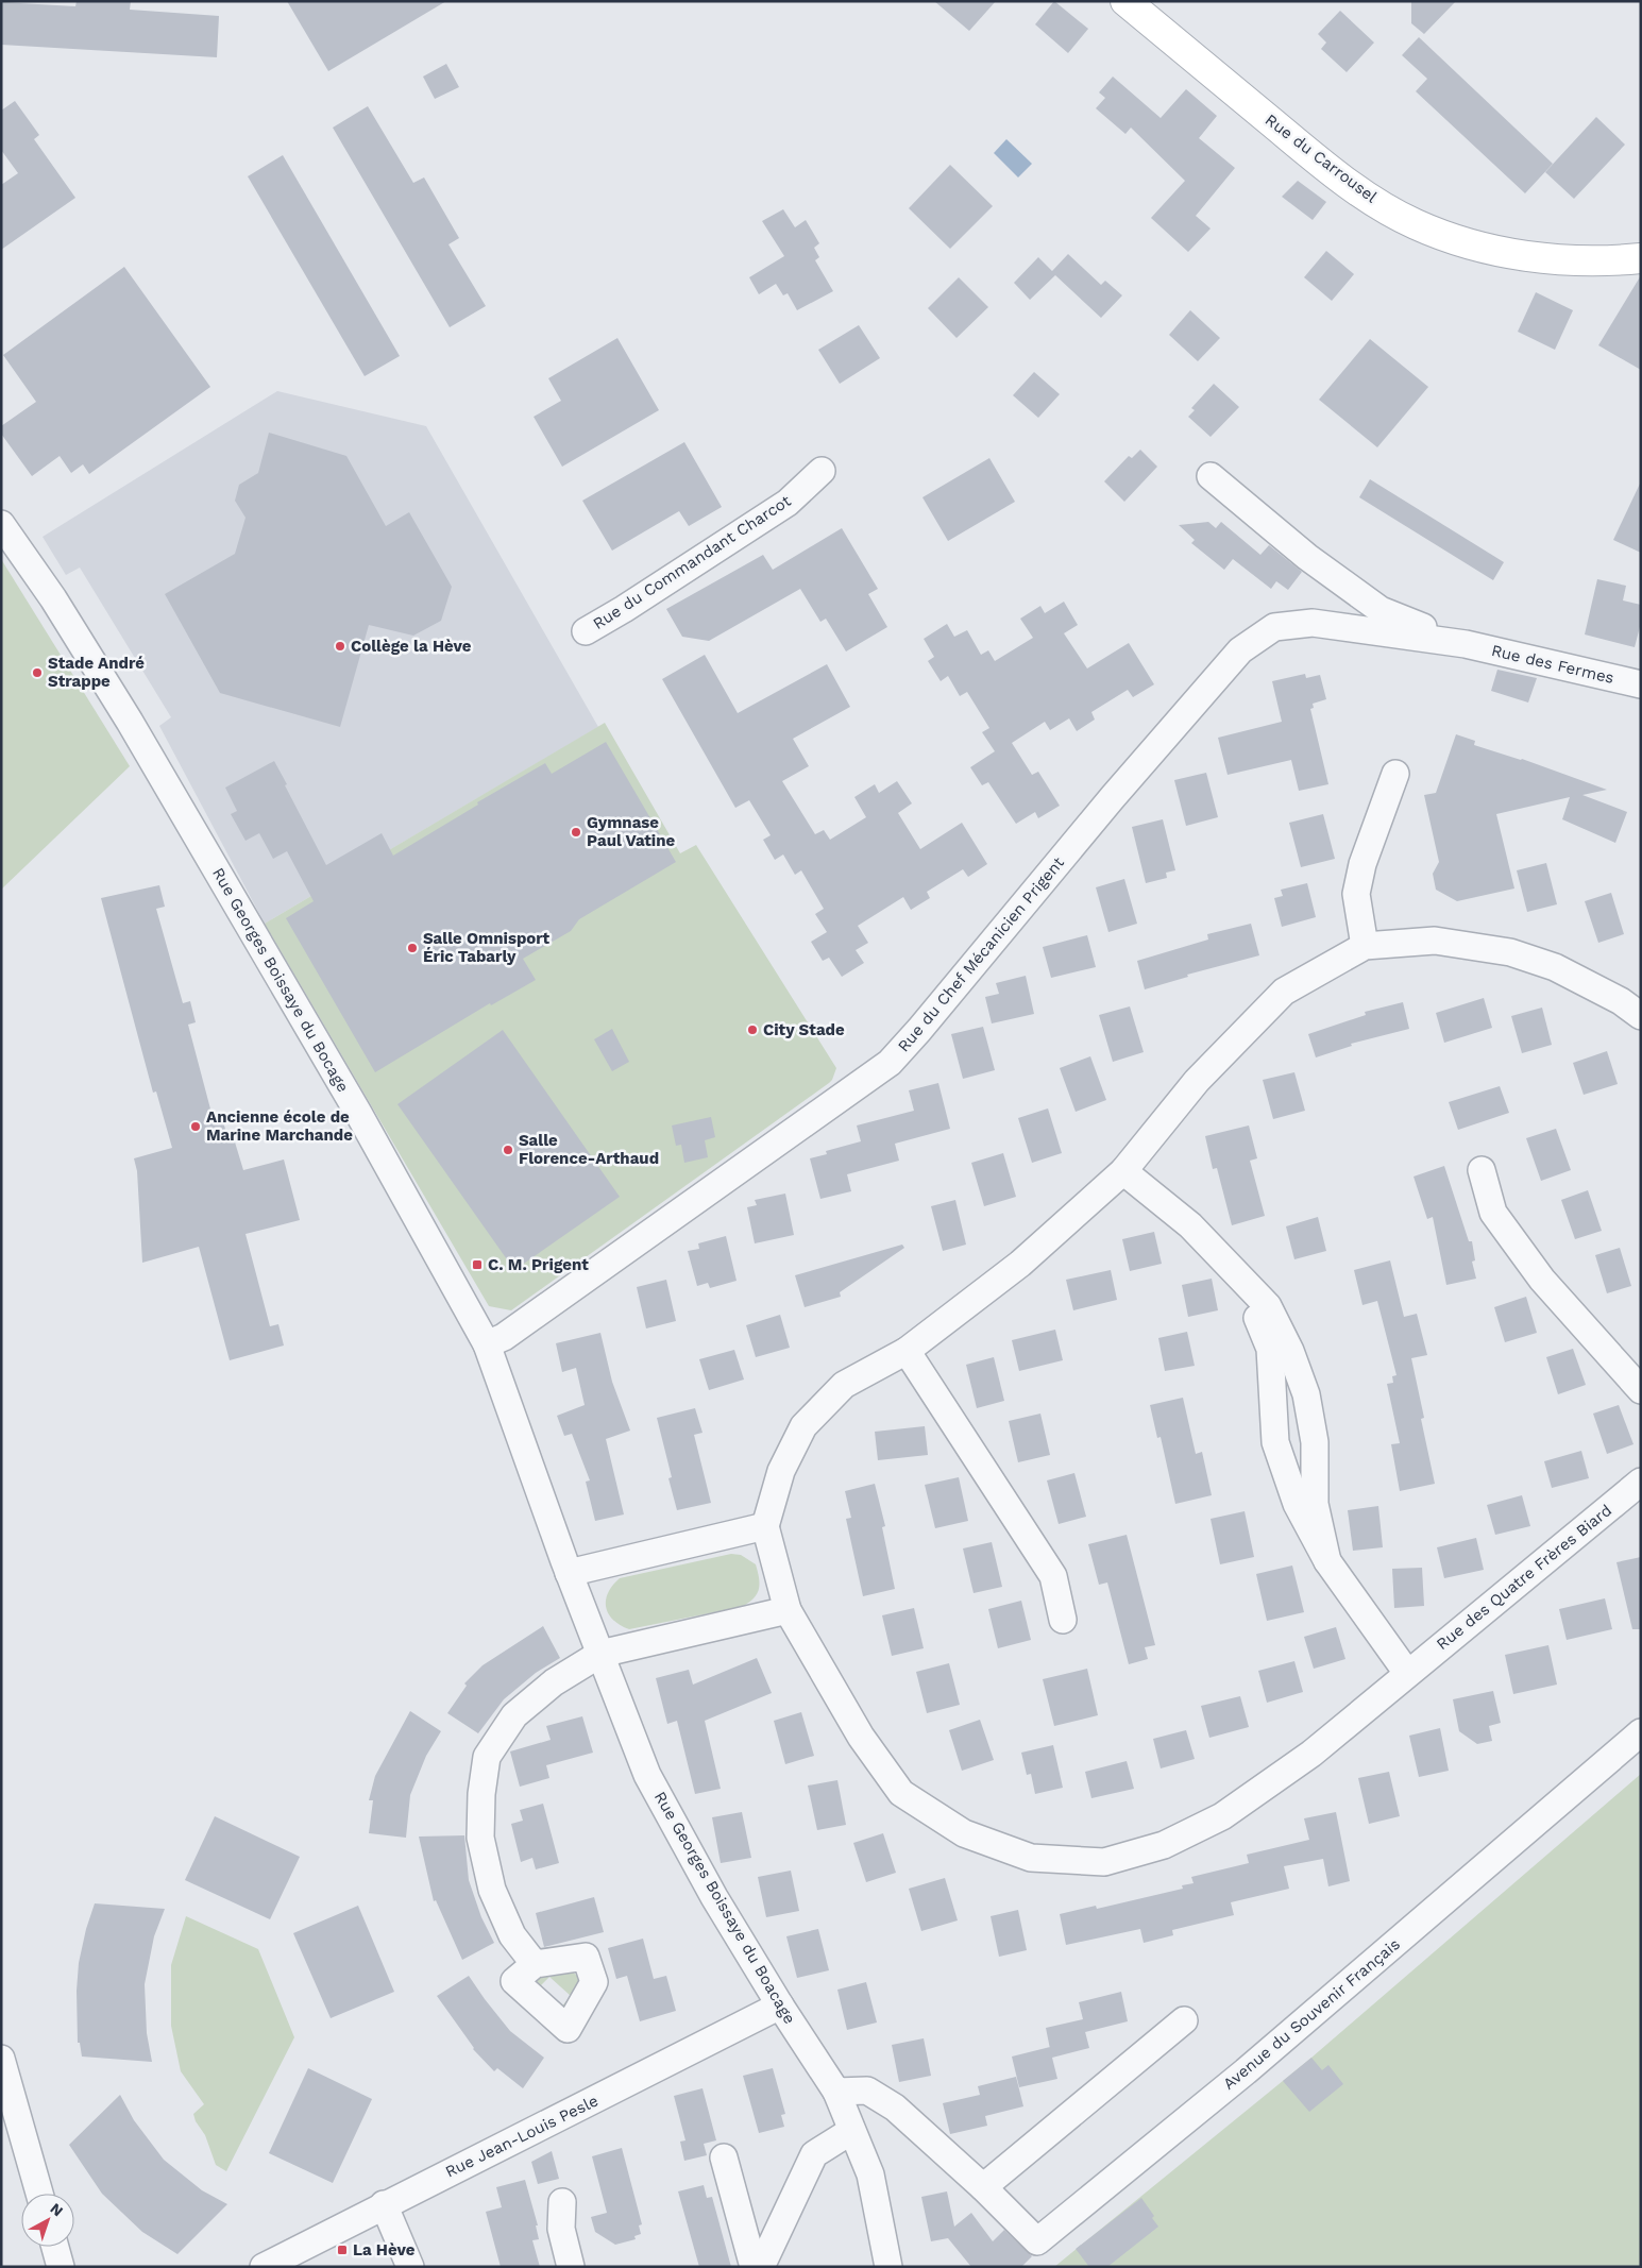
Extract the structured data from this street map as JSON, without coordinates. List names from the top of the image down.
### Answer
{
  "streets": {
    "street": [
      "Rue du Carrousel",
      "Rue du Commandant Charcot",
      "Rue des Fermes",
      "Rue du Chef Mécanicien Prigent",
      "Rue Georges Boissaye du Bocage",
      "Rue des Quatre Frères Biard",
      "Rue Georges Boissaye du Boacage",
      "Avenue du Souvenir Français",
      "Rue Jean-Louis Pesle"
    ]
  },
  "crossings": [
    ["Rue des Fermes", "Rue du Chef Mécanicien Prigent"],
    ["Rue du Chef Mécanicien Prigent", "Rue Georges Boissaye du Bocage"],
    ["Rue Georges Boissaye du Bocage", "Rue Georges Boissaye du Boacage"],
    ["Rue Georges Boissaye du Boacage", "Rue Jean-Louis Pesle"]
  ],
  "places": {
    "other": [
      "Collège la Hève",
      "Stade André Strappe",
      "Gymnase Paul Vatine",
      "Salle Omnisport Éric Tabarly",
      "City Stade",
      "Ancienne école de Marine Marchande",
      "Salle Florence-Arthaud"
    ],
    "transit": ["C. M. Prigent", "La Hève"]
  },
  "north": "top right"
}
